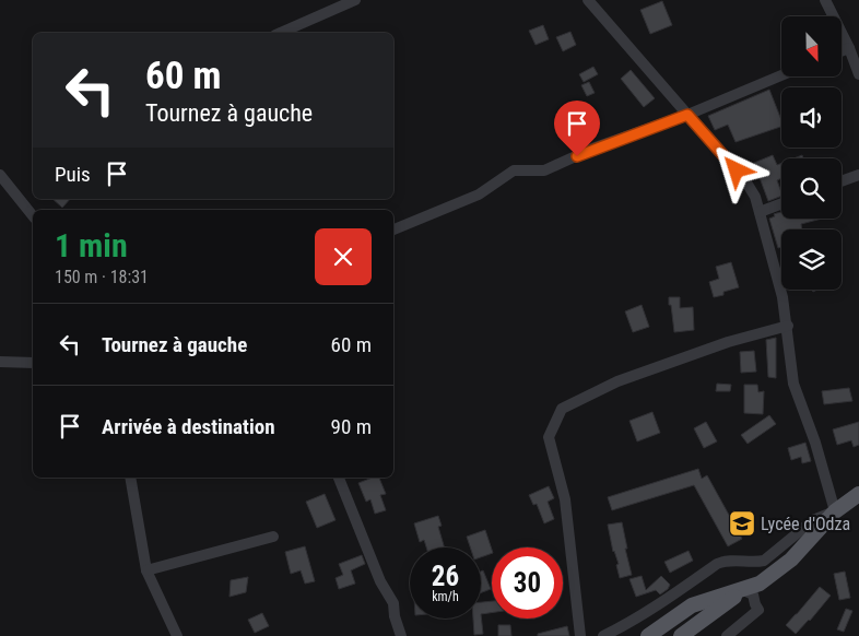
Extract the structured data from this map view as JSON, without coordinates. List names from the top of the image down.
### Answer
{
  "places": {
    "school or university": ["Lycée d'Odza"]
  },
  "north": "bottom",
  "page": {
    "turn": ["60 m", "Tournez à gauche"],
    "then": "Puis",
    "heading": ["1 min", "150 m · 18:31"],
    "list": [
      {
        "name": "Tournez à gauche",
        "value": "60 m"
      },
      {
        "name": "Arrivée à destination",
        "value": "90 m"
      }
    ],
    "speed": "26 km/h",
    "limit": "30"
  }
}
